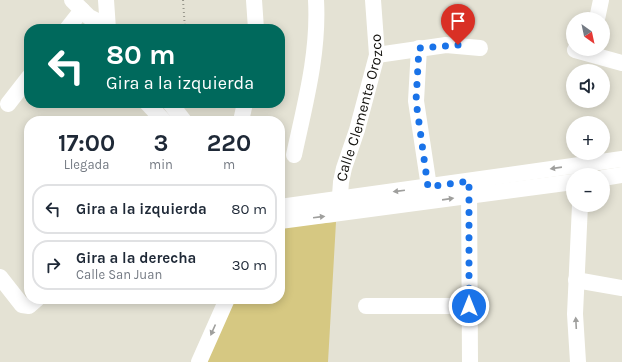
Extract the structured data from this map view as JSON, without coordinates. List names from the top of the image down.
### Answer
{
  "streets": {
    "street": ["Calle Clemente Orozco"]
  },
  "north": "bottom right",
  "page": {
    "map_buttons": ["+", "−"],
    "turn": ["80 m", "Gira a la izquierda"],
    "eta": [
      "17:00",
      "Llegada",
      "3",
      "min",
      "220",
      "m"
    ],
    "list": [
      {
        "name": "Gira a la izquierda",
        "value": "80 m"
      },
      {
        "name": "Gira a la derecha",
        "note": "Calle San Juan",
        "value": "30 m"
      }
    ]
  }
}
